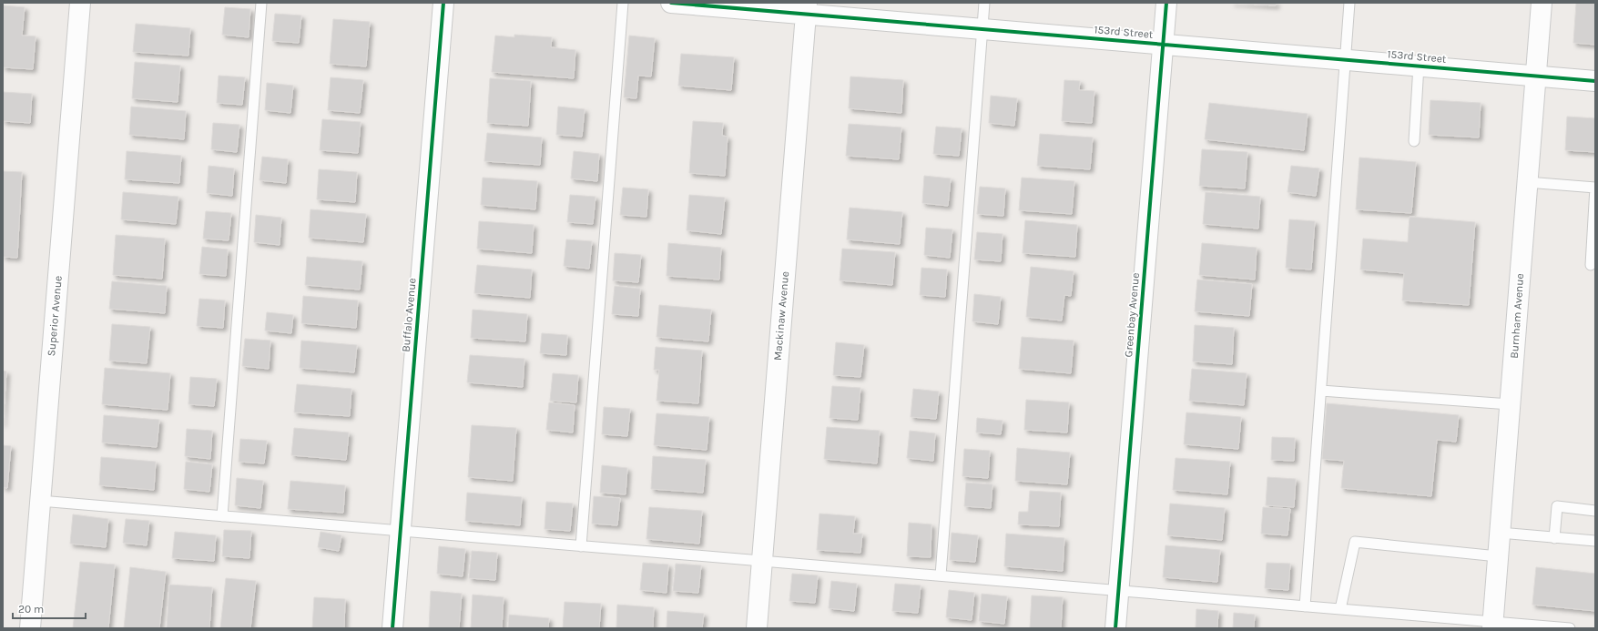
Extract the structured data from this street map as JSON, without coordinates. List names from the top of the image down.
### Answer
{
  "streets": {
    "street": [
      "153rd Street",
      "Buffalo Avenue",
      "Greenbay Avenue",
      "Superior Avenue",
      "Mackinaw Avenue",
      "Burnham Avenue"
    ]
  },
  "crossings": [
    ["153rd Street", "Greenbay Avenue"],
    ["153rd Street", "Mackinaw Avenue"],
    ["153rd Street", "Burnham Avenue"]
  ],
  "scale_bar": "20 m"
}
